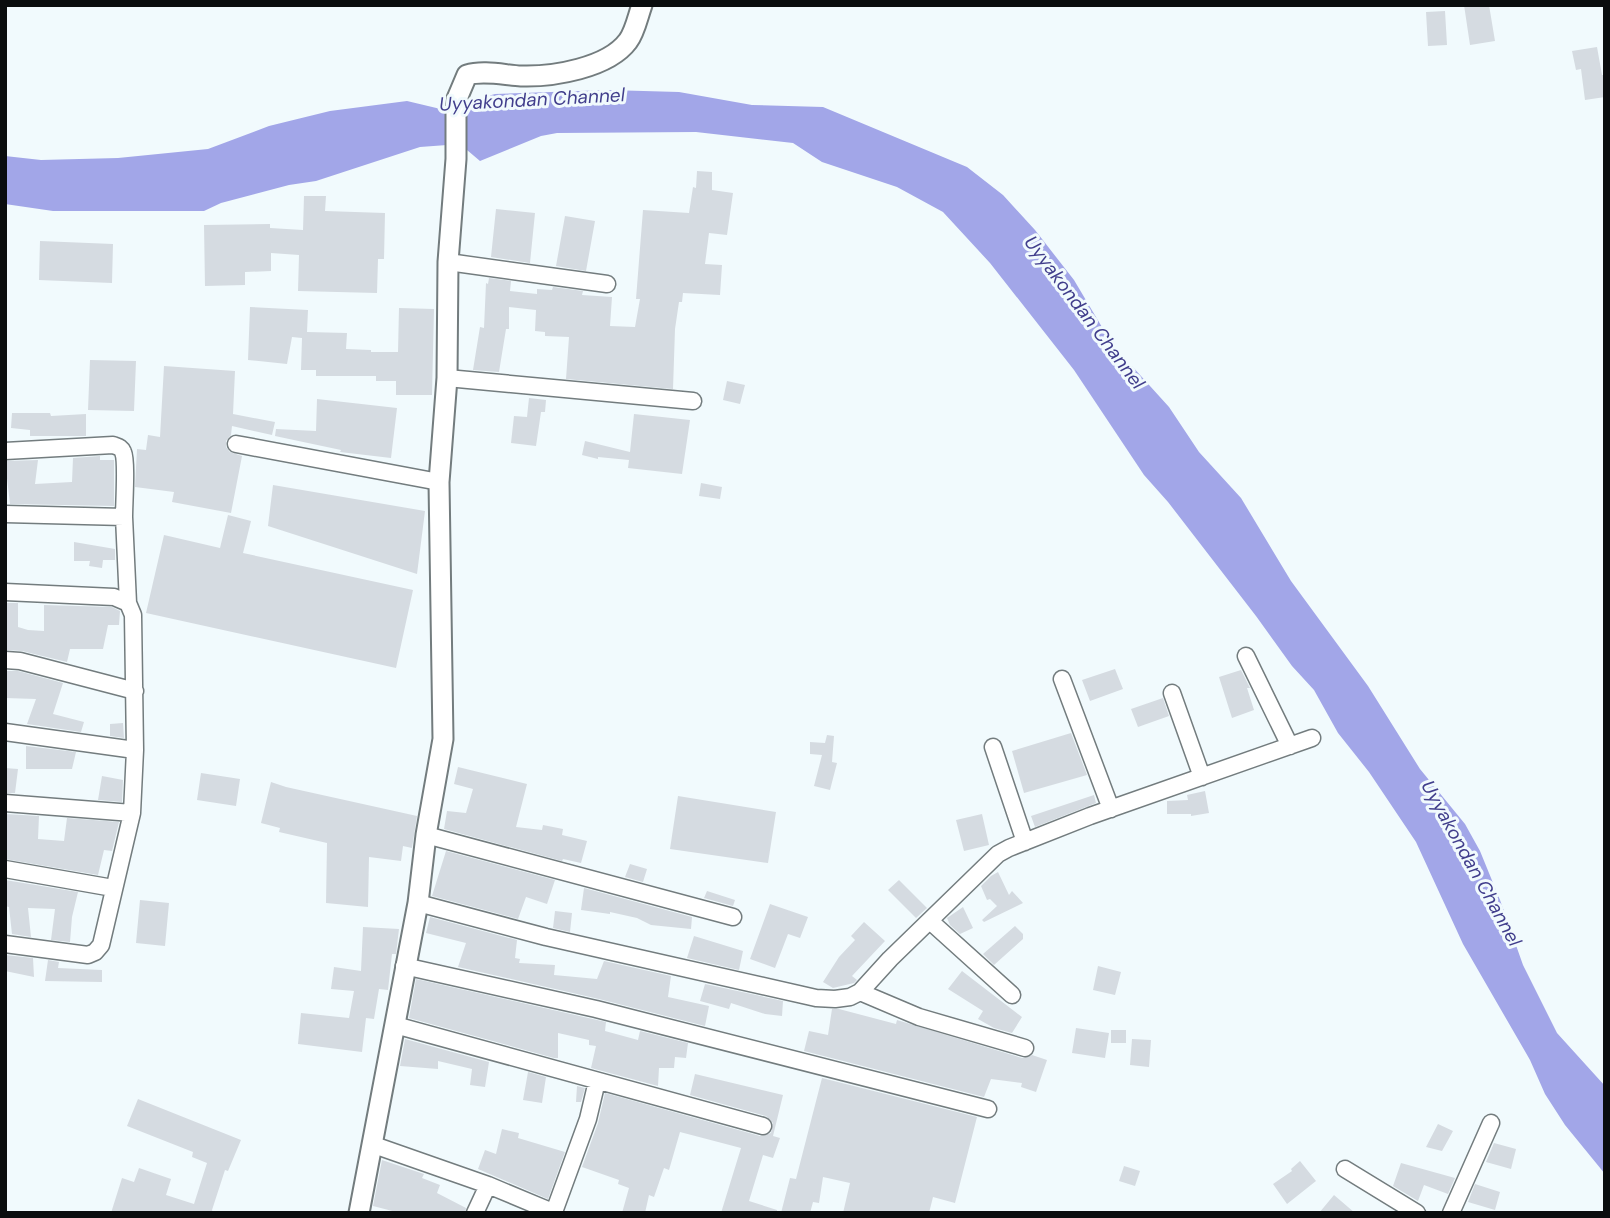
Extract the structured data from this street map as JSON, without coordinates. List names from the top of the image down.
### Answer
{
  "water": ["Uyyakondan Channel"]
}
